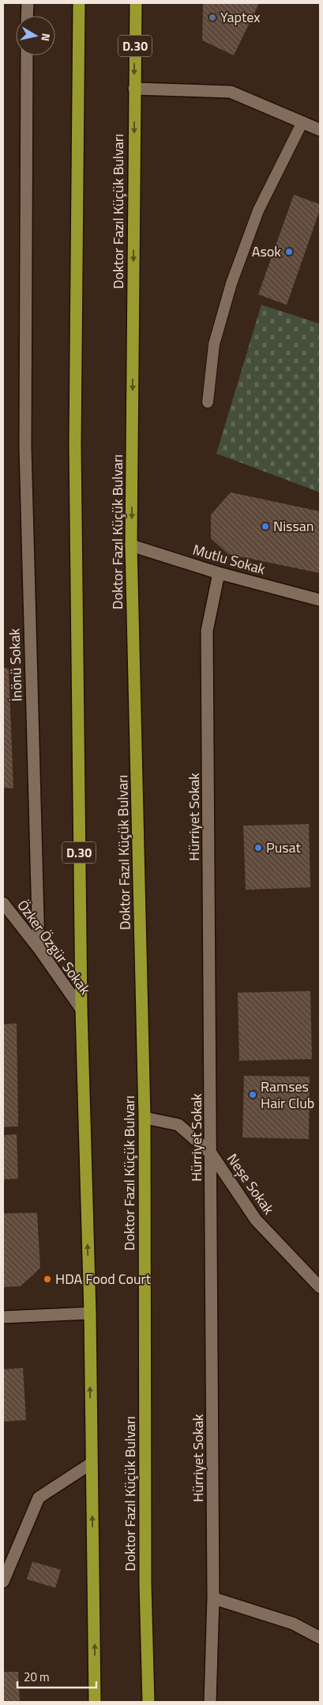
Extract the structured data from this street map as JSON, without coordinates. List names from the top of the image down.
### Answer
{
  "streets": {
    "highway": ["D.30", "Doktor Fazıl Küçük Bulvarı"],
    "street": [
      "Mutlu Sokak",
      "İnönü Sokak",
      "Hürriyet Sokak",
      "Özker Özgür Sokak",
      "Neşe Sokak"
    ]
  },
  "crossings": [
    ["D.30", "Özker Özgür Sokak"],
    ["Doktor Fazıl Küçük Bulvarı", "Mutlu Sokak"],
    ["Doktor Fazıl Küçük Bulvarı", "Neşe Sokak"],
    ["Mutlu Sokak", "Hürriyet Sokak"],
    ["İnönü Sokak", "Özker Özgür Sokak"],
    ["Hürriyet Sokak", "Neşe Sokak"]
  ],
  "places": [
    "Yaptex",
    "Asok",
    "Nissan",
    "Pusat",
    "Ramses Hair Club",
    "HDA Food Court"
  ],
  "scale_bar": "20 m",
  "north": "right"
}
